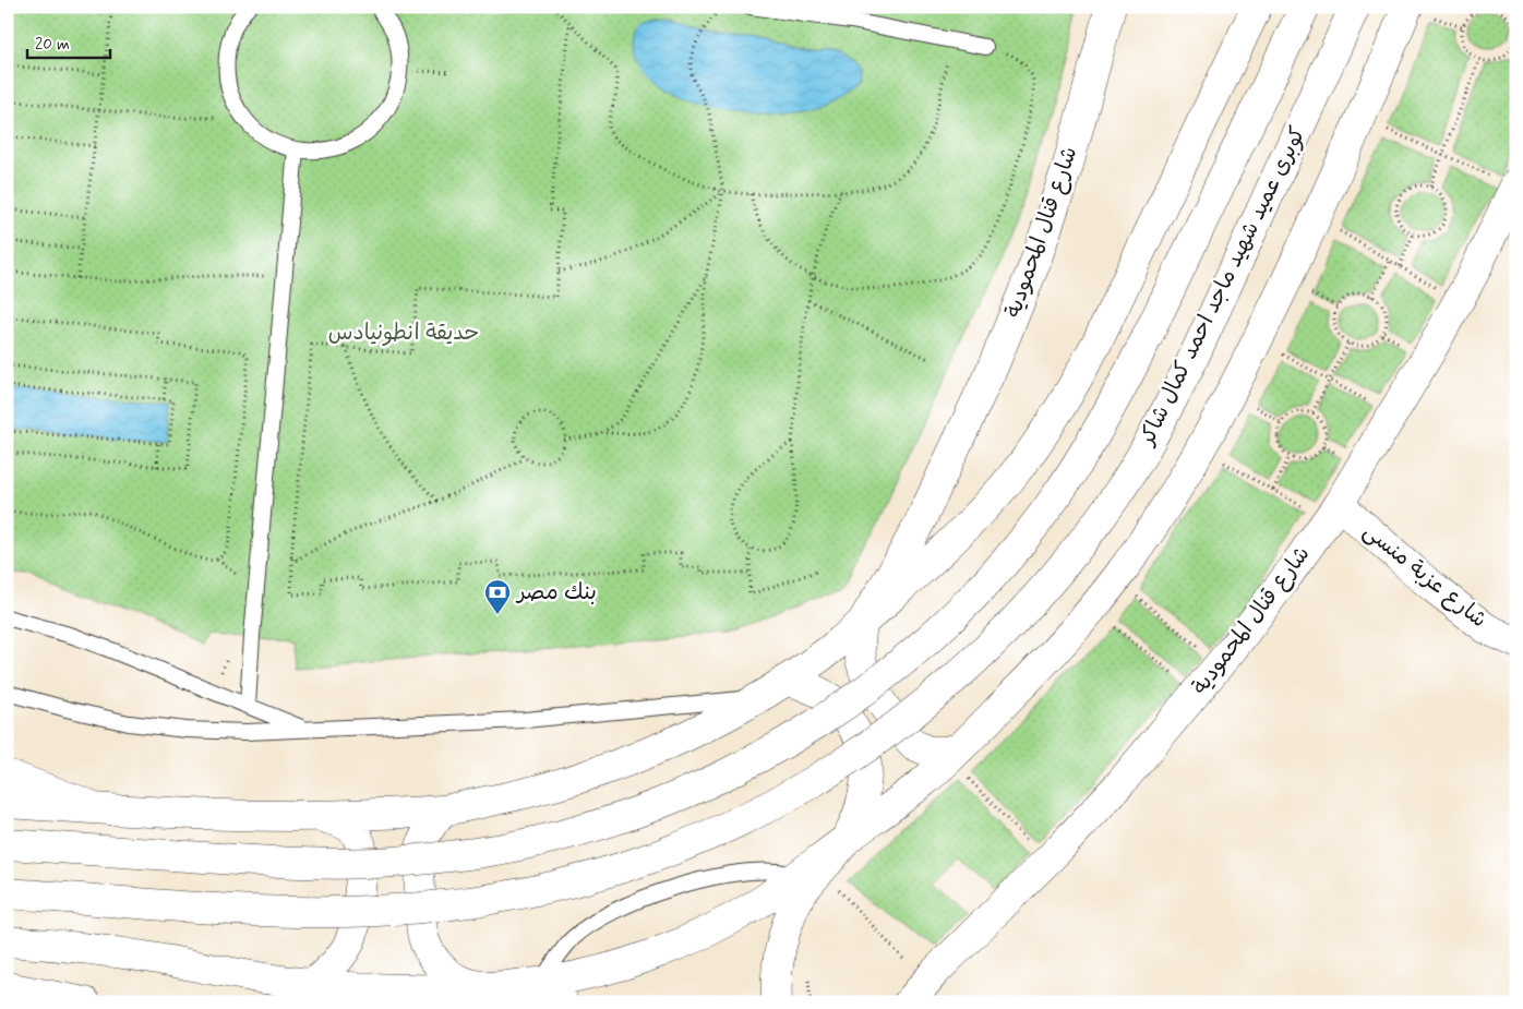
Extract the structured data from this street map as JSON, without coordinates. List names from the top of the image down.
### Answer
{
  "streets": {
    "main road": ["شارع قنال المحمودية", "كوبرى عميد شهيد ماجد احمد كمال شاكر", "شارع عزبة منسى"]
  },
  "crossings": [
    ["شارع قنال المحمودية", "شارع عزبة منسى"]
  ],
  "parks": ["حديقة انطونيادس"],
  "places": {
    "bank": ["بنك مصر"]
  },
  "scale_bar": "20 m"
}
